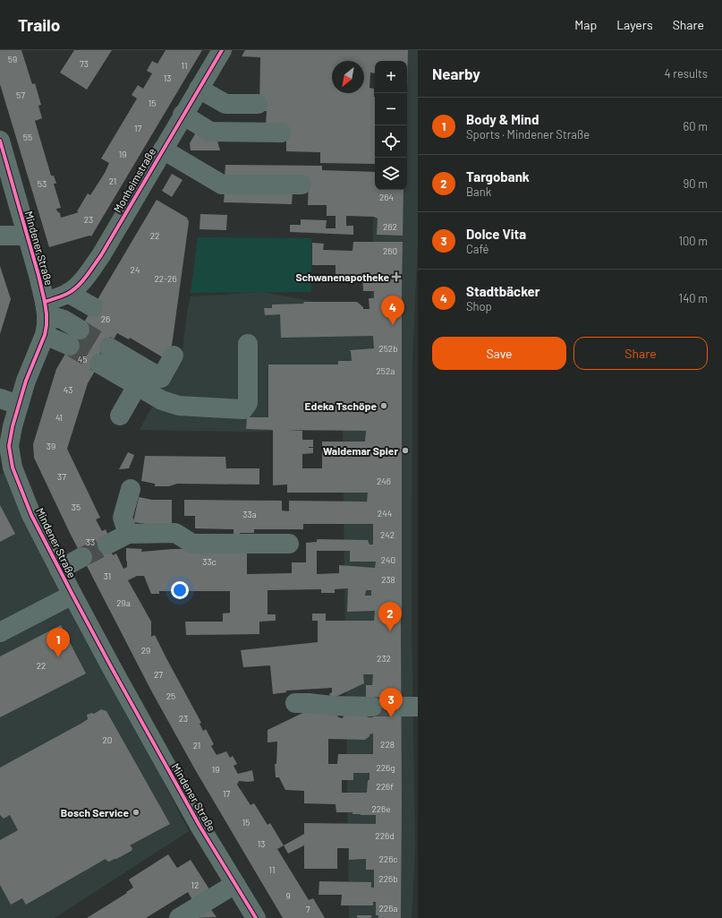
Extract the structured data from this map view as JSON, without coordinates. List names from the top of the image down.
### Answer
{
  "streets": {
    "street": ["Monheimstraße", "Mindener Straße"]
  },
  "crossings": [
    ["Monheimstraße", "Mindener Straße"]
  ],
  "places": {
    "health": ["Schwanenapotheke"],
    "other": ["Edeka Tschöpe", "Waldemar Spier", "Bosch Service"]
  },
  "house_numbers": [
    "59",
    "73",
    "11",
    "13",
    "57",
    "15",
    "17",
    "55",
    "19",
    "21",
    "53",
    "264",
    "23",
    "262",
    "22",
    "260",
    "24",
    "22-26",
    "26",
    "252b",
    "45",
    "252a",
    "43",
    "41",
    "39",
    "37",
    "246",
    "35",
    "244",
    "33a",
    "242",
    "33",
    "240",
    "33c",
    "31",
    "238",
    "29a",
    "29",
    "232",
    "22",
    "27",
    "25",
    "23",
    "20",
    "228",
    "21",
    "226g",
    "19",
    "226f",
    "17",
    "226e",
    "15",
    "226d",
    "13",
    "226c",
    "11",
    "226b",
    "12",
    "9",
    "226a",
    "7"
  ],
  "north": "bottom left",
  "page": {
    "header": "Trailo",
    "nav": ["Map", "Layers", "Share"],
    "heading": ["Nearby", "4 results"],
    "map_buttons": ["+", "−"],
    "list": [
      {
        "mark": "1",
        "name": "Body & Mind",
        "note": "Sports · Mindener Straße",
        "value": "60 m"
      },
      {
        "mark": "2",
        "name": "Targobank",
        "note": "Bank",
        "value": "90 m"
      },
      {
        "mark": "3",
        "name": "Dolce Vita",
        "note": "Café",
        "value": "100 m"
      },
      {
        "mark": "4",
        "name": "Stadtbäcker",
        "note": "Shop",
        "value": "140 m"
      }
    ],
    "pins": [
      "4",
      "2",
      "1",
      "3"
    ],
    "buttons": ["Save", "Share"]
  }
}
